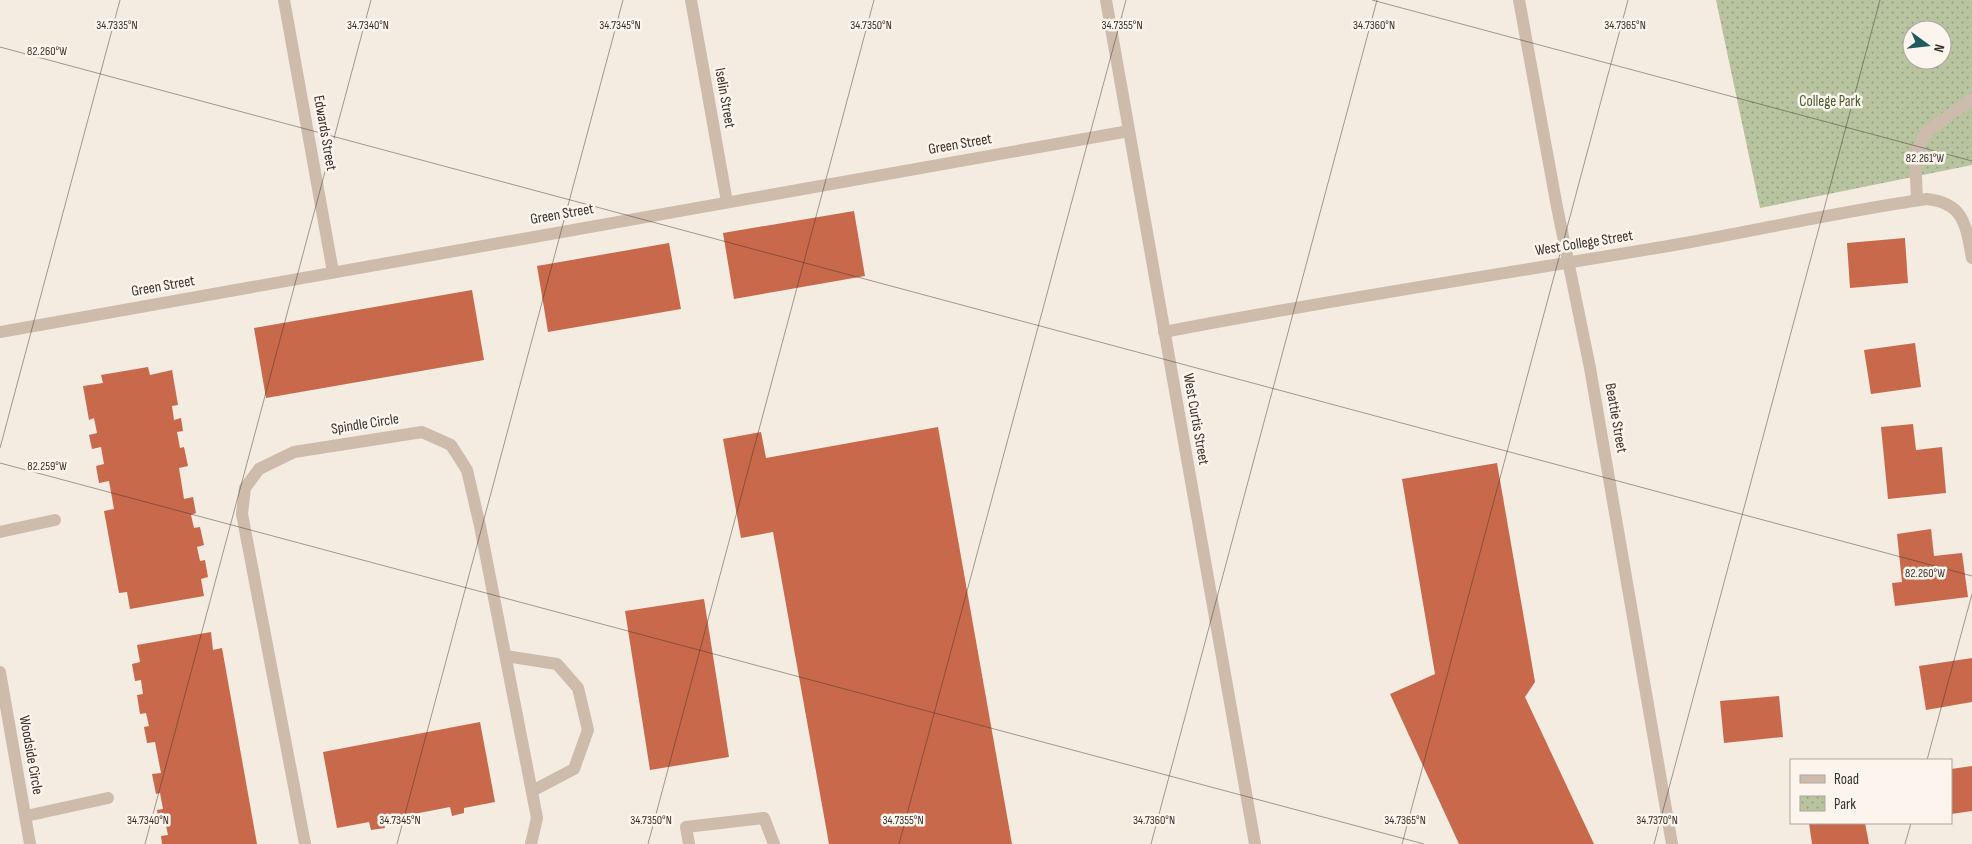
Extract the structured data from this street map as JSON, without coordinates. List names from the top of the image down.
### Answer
{
  "streets": {
    "street": [
      "Iselin Street",
      "Edwards Street",
      "Green Street",
      "West College Street",
      "Beattie Street",
      "West Curtis Street",
      "Spindle Circle",
      "Woodside Circle"
    ]
  },
  "crossings": [
    ["Iselin Street", "Green Street"],
    ["Edwards Street", "Green Street"],
    ["Green Street", "West Curtis Street"],
    ["West College Street", "Beattie Street"],
    ["West College Street", "West Curtis Street"]
  ],
  "parks": ["College Park"],
  "legend": ["Road", "Park"],
  "north": "right",
  "coordinates": [
    "34.7335°N",
    "34.7340°N",
    "34.7345°N",
    "34.7350°N",
    "34.7355°N",
    "34.7360°N",
    "34.7365°N",
    "82.260°W",
    "82.261°W",
    "82.259°W",
    "34.7370°N"
  ]
}
